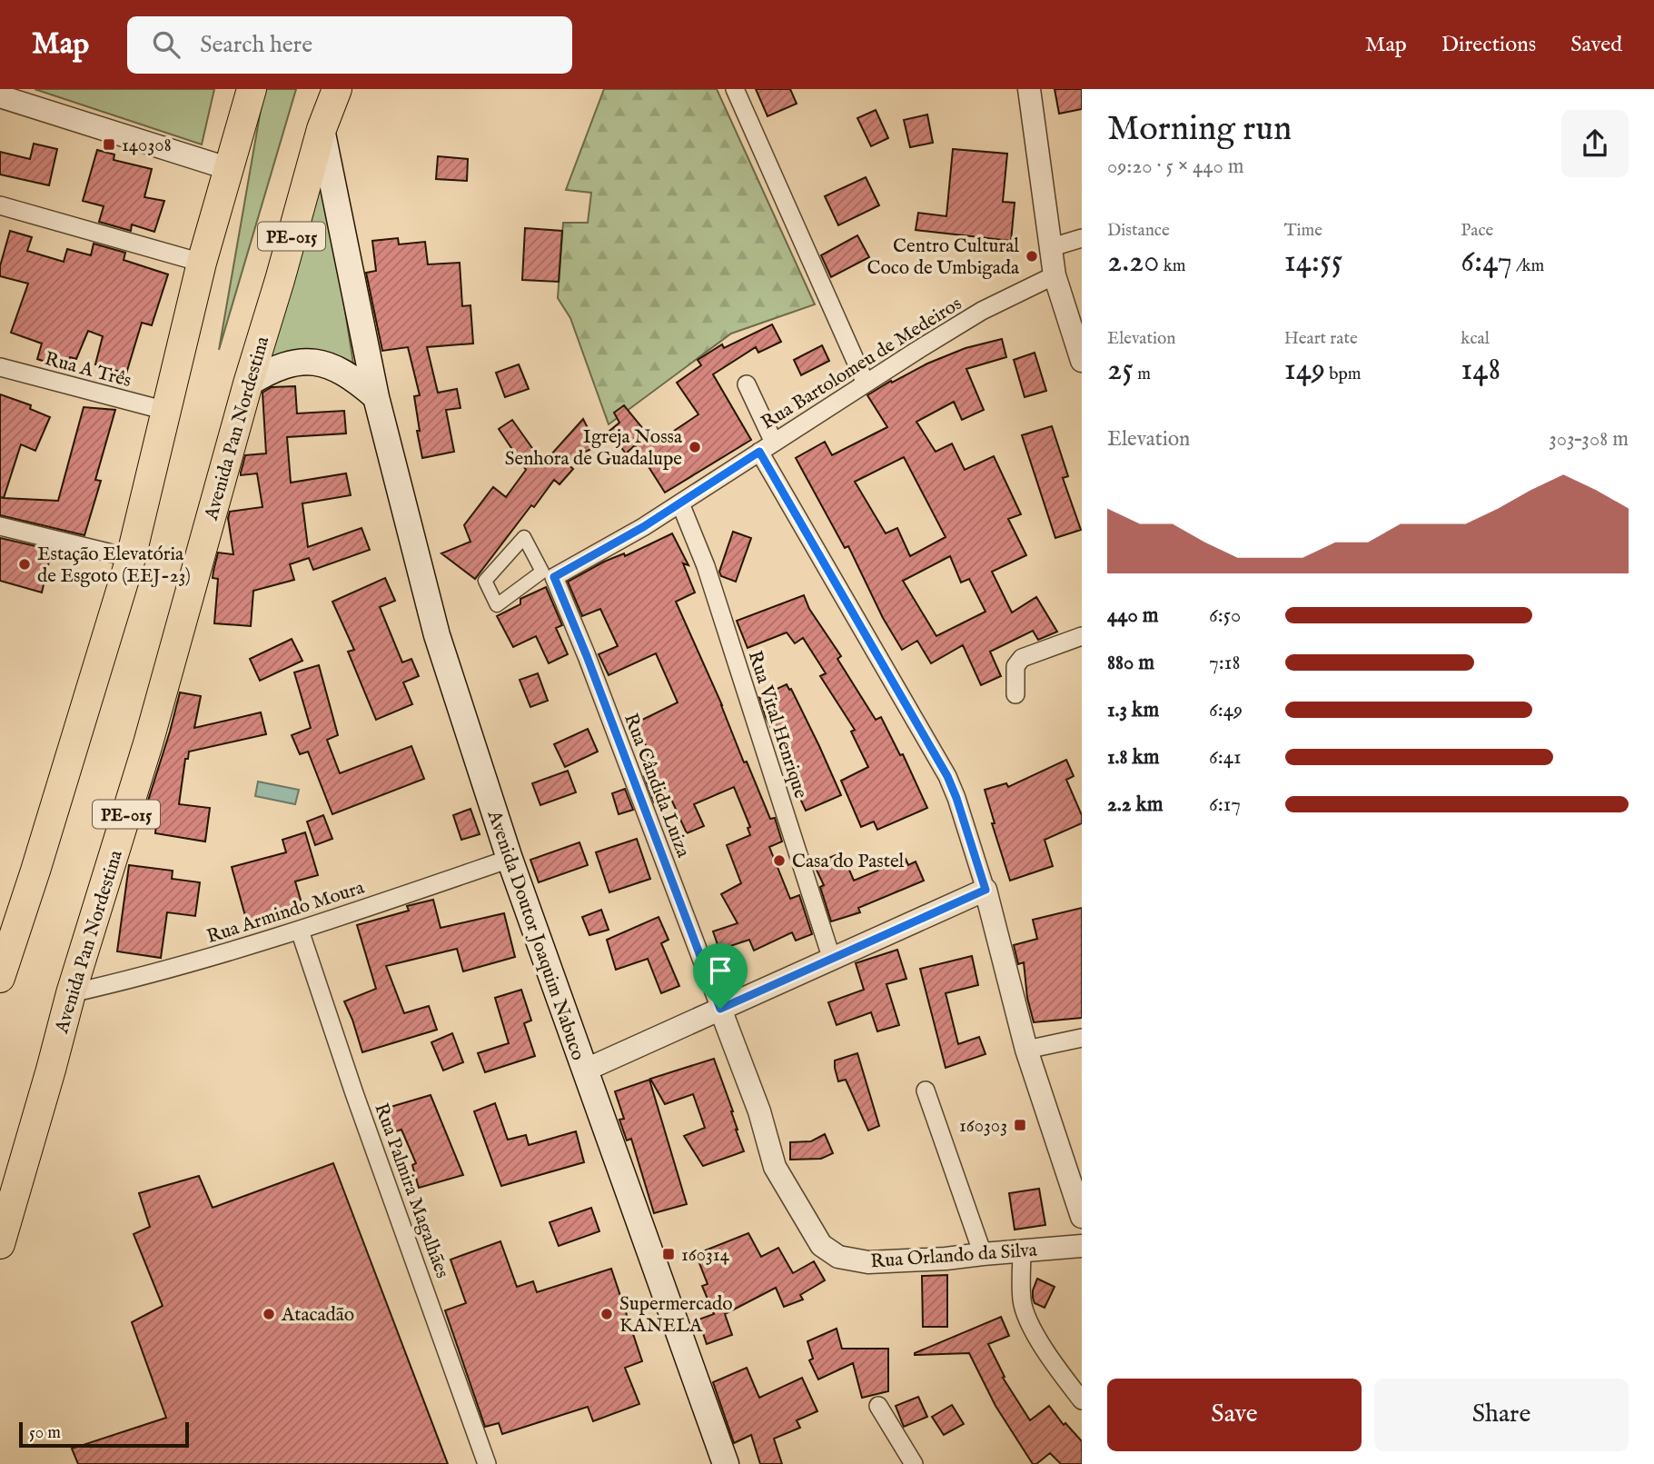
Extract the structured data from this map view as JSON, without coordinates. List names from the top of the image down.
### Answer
{
  "streets": {
    "highway": ["PE-015", "Avenida Pan Nordestina"],
    "main road": ["Avenida Doutor Joaquim Nabuco"],
    "street": [
      "Rua Bartolomeu de Medeiros",
      "Rua A Três",
      "Rua Vital Henrique",
      "Rua Cândida Luiza",
      "Rua Armindo Moura",
      "Rua Palmira Magalhães",
      "Rua Orlando da Silva"
    ]
  },
  "crossings": [
    ["Rua Bartolomeu de Medeiros", "Rua Vital Henrique"],
    ["Rua Bartolomeu de Medeiros", "Rua Cândida Luiza"],
    ["Avenida Pan Nordestina", "Rua Armindo Moura"],
    ["Avenida Pan Nordestina", "Avenida Doutor Joaquim Nabuco"],
    ["Rua Cândida Luiza", "Rua Orlando da Silva"],
    ["Rua Armindo Moura", "Avenida Doutor Joaquim Nabuco"],
    ["Rua Armindo Moura", "Rua Palmira Magalhães"]
  ],
  "places": {
    "transit": ["140308", "160303", "160314"],
    "other": [
      "Centro Cultural Coco de Umbigada",
      "Igreja Nossa Senhora de Guadalupe",
      "Estação Elevatória de Esgoto (EEJ-23)",
      "Casa do Pastel",
      "Atacadão",
      "Supermercado KANELA"
    ]
  },
  "scale_bar": "50 m",
  "page": {
    "header": "Map",
    "search": "Search here",
    "nav": ["Map", "Directions", "Saved"],
    "heading": ["Morning run", "09:20 · 5 × 440 m"],
    "stats": [
      ["Distance", "2.20 km"],
      ["Time", "14:55"],
      ["Pace", "6:47 /km"],
      ["Elevation", "25 m"],
      ["Heart rate", "149 bpm"],
      ["kcal", "148"]
    ],
    "chart": ["Elevation", "303–308 m"],
    "list": [
      {
        "name": "440 m",
        "note": "6:50"
      },
      {
        "name": "880 m",
        "note": "7:18"
      },
      {
        "name": "1.3 km",
        "note": "6:49"
      },
      {
        "name": "1.8 km",
        "note": "6:41"
      },
      {
        "name": "2.2 km",
        "note": "6:17"
      }
    ],
    "buttons": ["Save", "Share"],
    "scale": "50 m"
  }
}
